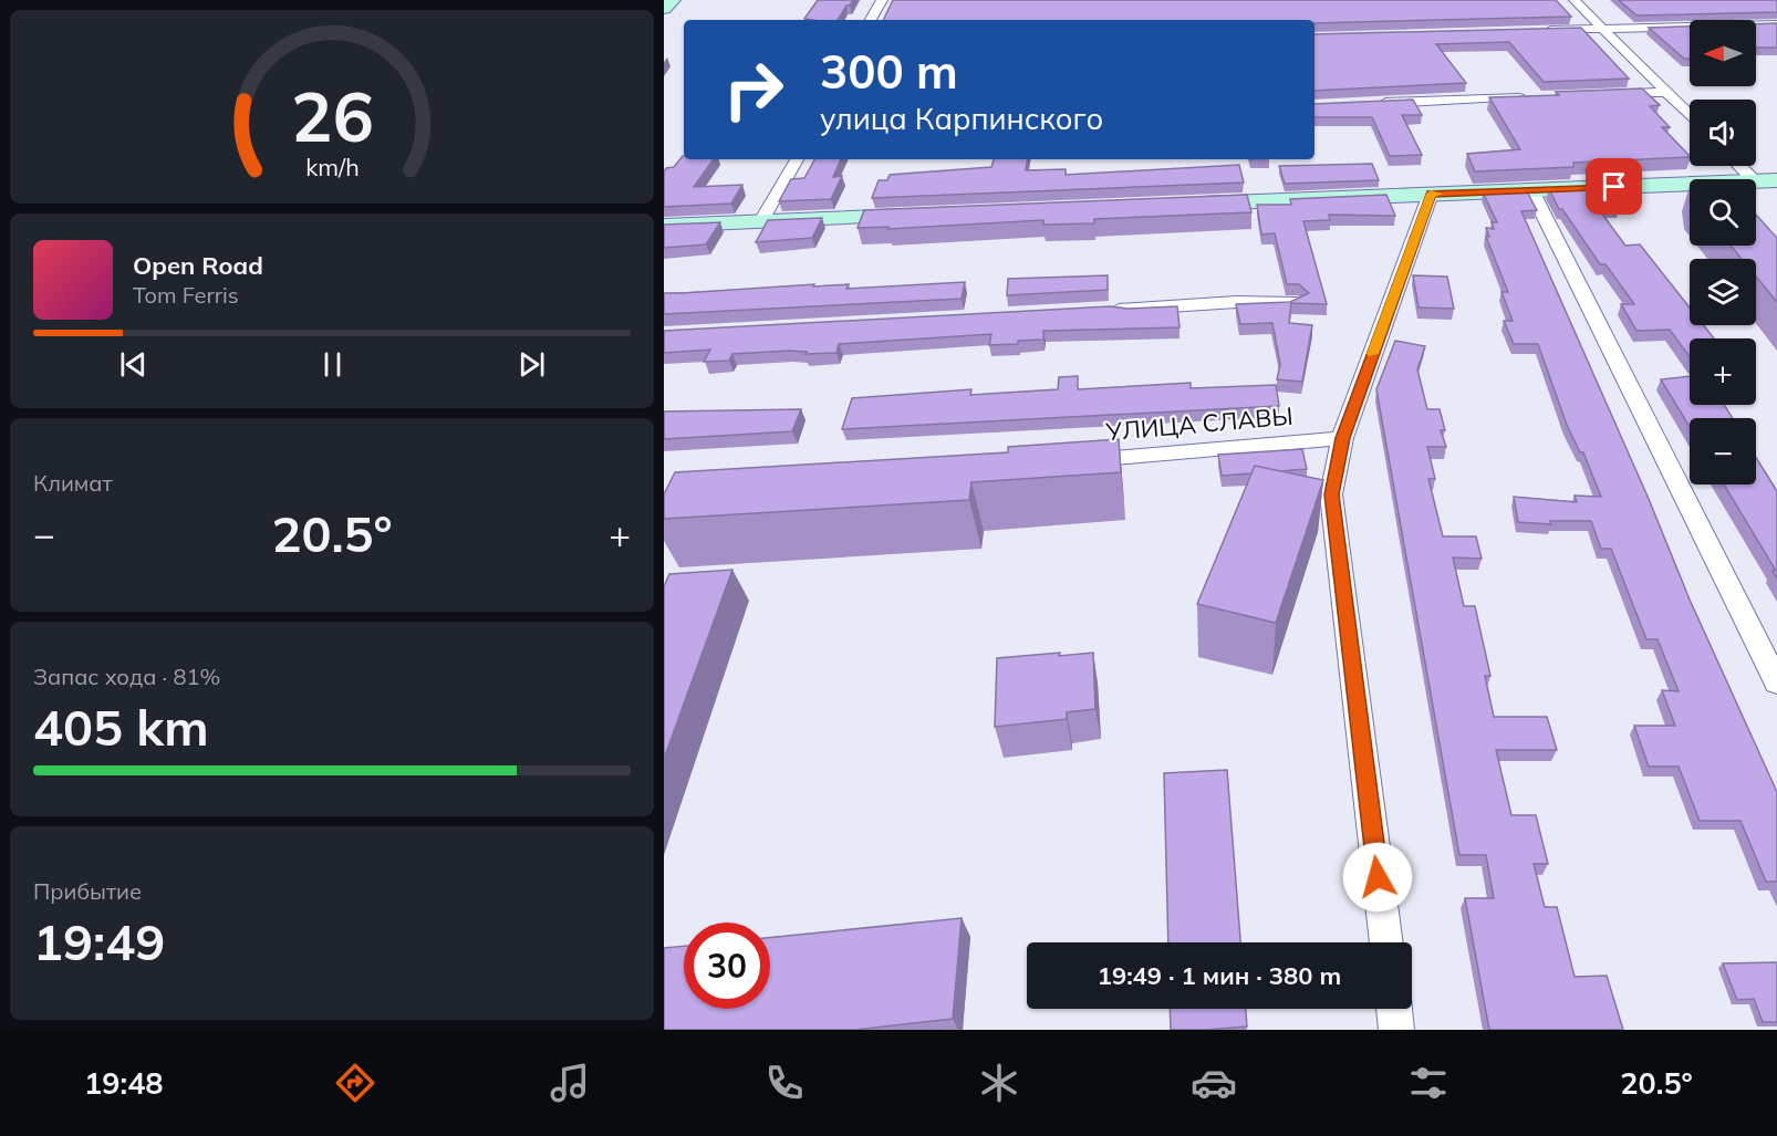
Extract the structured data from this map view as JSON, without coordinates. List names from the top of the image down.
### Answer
{
  "streets": {
    "street": ["УЛИЦА СЛАВЫ"]
  },
  "north": "left",
  "page": {
    "map_buttons": ["+", "−"],
    "turn": ["300 m", "улица Карпинского"],
    "song": ["Open Road", "Tom Ferris"],
    "tile": [
      "Климат",
      ["Запас хода · 81%", "405 km"],
      ["Прибытие", "19:49"]
    ],
    "heat": ["−", "20.5°", "+"],
    "limit": "30",
    "trip": "19:49 · 1 мин · 380 m",
    "tabs": ["19:48", "20.5°"],
    "gauge": ["26", "km/h"]
  }
}
